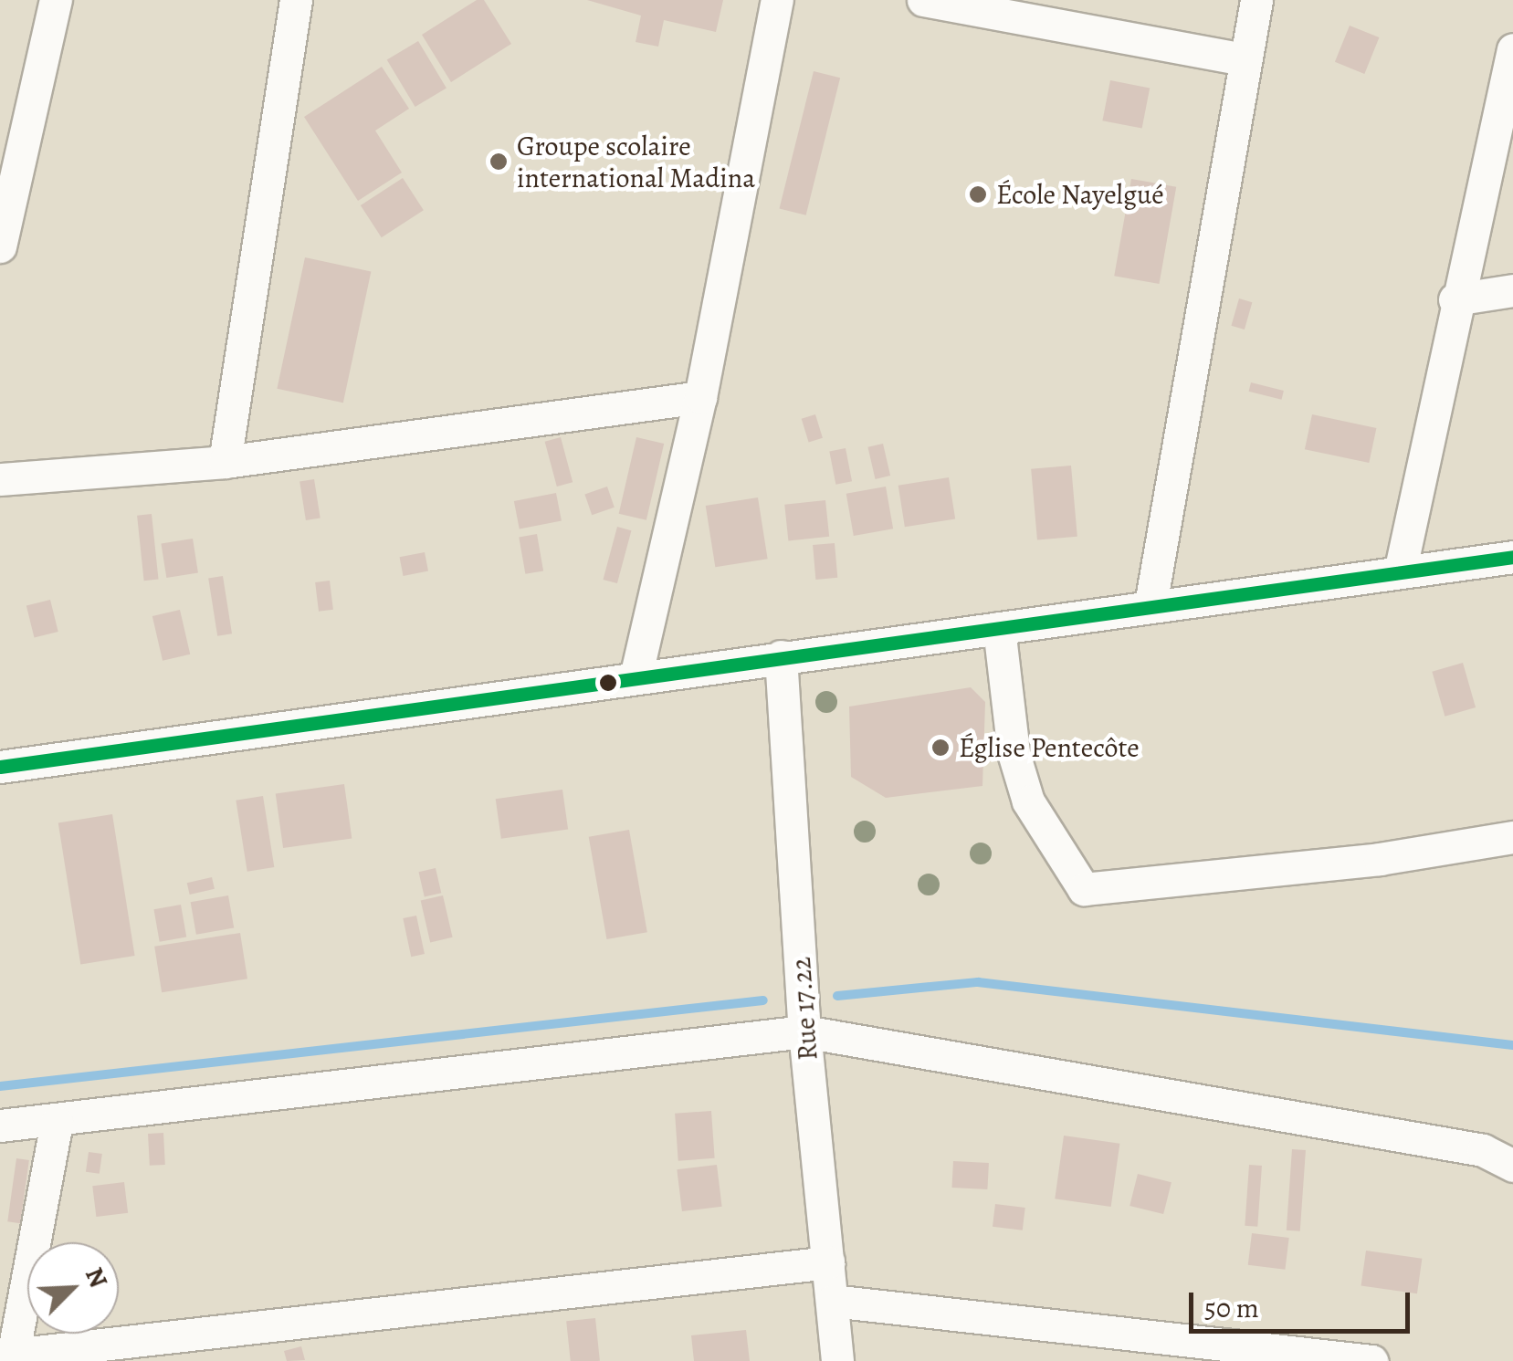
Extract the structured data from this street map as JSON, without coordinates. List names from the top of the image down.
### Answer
{
  "streets": {
    "street": ["Rue 17.22"]
  },
  "places": ["Groupe scolaire international Madina", "École Nayelgué", "Église Pentecôte"],
  "scale_bar": "50 m",
  "north": "top right"
}
